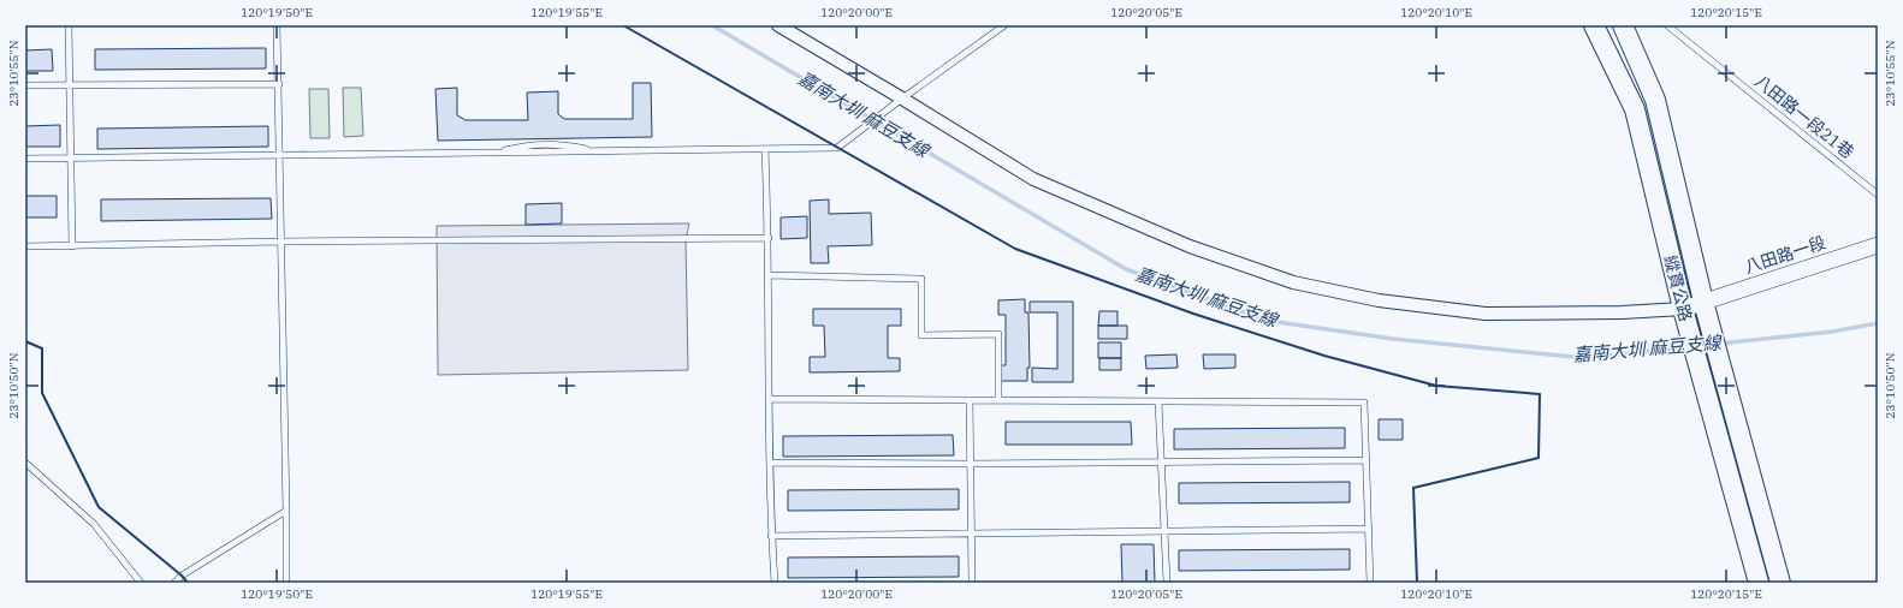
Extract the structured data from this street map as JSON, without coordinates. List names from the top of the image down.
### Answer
{
  "streets": {
    "main road": ["縱貫公路"],
    "street": ["八田路一段"],
    "lane": ["八田路一段21巷"]
  },
  "crossings": [
    ["八田路一段", "縱貫公路"]
  ],
  "water": ["嘉南大圳 麻豆支線"],
  "coordinates": [
    "120°19'50\"E",
    "120°19'55\"E",
    "120°20'00\"E",
    "120°20'05\"E",
    "120°20'10\"E",
    "120°20'15\"E",
    "23°10'55\"N",
    "23°10'50\"N"
  ]
}
